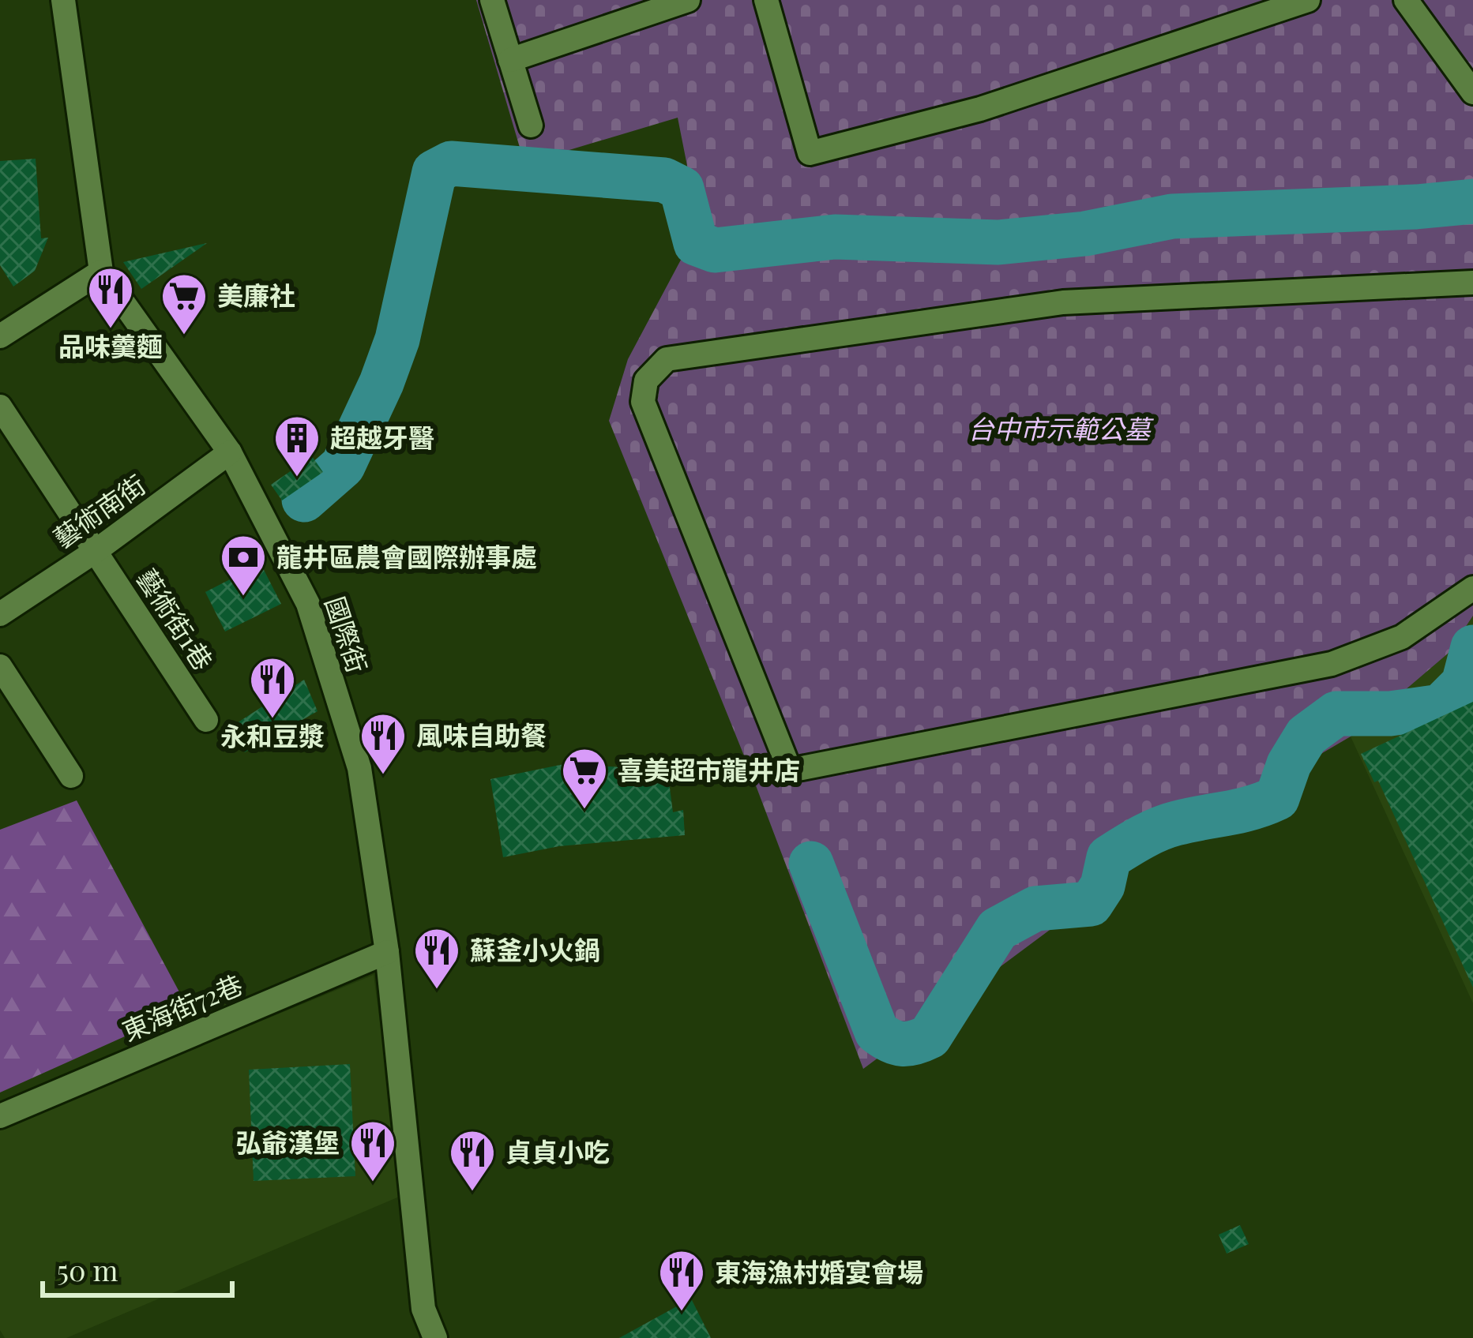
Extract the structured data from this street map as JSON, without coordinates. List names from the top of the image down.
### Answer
{
  "streets": {
    "street": [
      "藝術南街",
      "藝術街1巷",
      "國際街",
      "東海街72巷"
    ]
  },
  "crossings": [
    ["藝術南街", "藝術街1巷"],
    ["藝術南街", "國際街"],
    ["國際街", "東海街72巷"]
  ],
  "parks": ["台中市示範公墓"],
  "places": {
    "restaurant": [
      "品味羹麵",
      "永和豆漿",
      "風味自助餐",
      "蘇釜小火鍋",
      "弘爺漢堡",
      "貞貞小吃",
      "東海漁村婚宴會場"
    ],
    "supermarket": ["美廉社", "喜美超市龍井店"],
    "building": ["超越牙醫"],
    "bank": ["龍井區農會國際辦事處"]
  },
  "scale_bar": "50 m"
}
